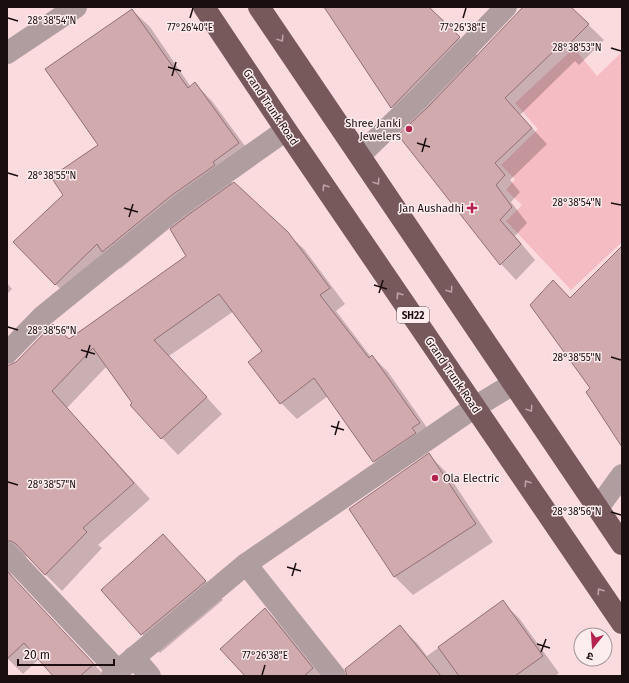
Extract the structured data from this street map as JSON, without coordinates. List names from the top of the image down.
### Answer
{
  "streets": {
    "highway": ["Grand Trunk Road", "SH22"]
  },
  "places": {
    "other": ["Shree Janki Jewelers", "Ola Electric"],
    "health": ["Jan Aushadhi"]
  },
  "scale_bar": "20 m",
  "north": "bottom",
  "coordinates": [
    "28°38'54\"N",
    "77°26'40\"E",
    "77°26'38\"E",
    "28°38'53\"N",
    "28°38'55\"N",
    "28°38'56\"N",
    "28°38'57\"N"
  ]
}
